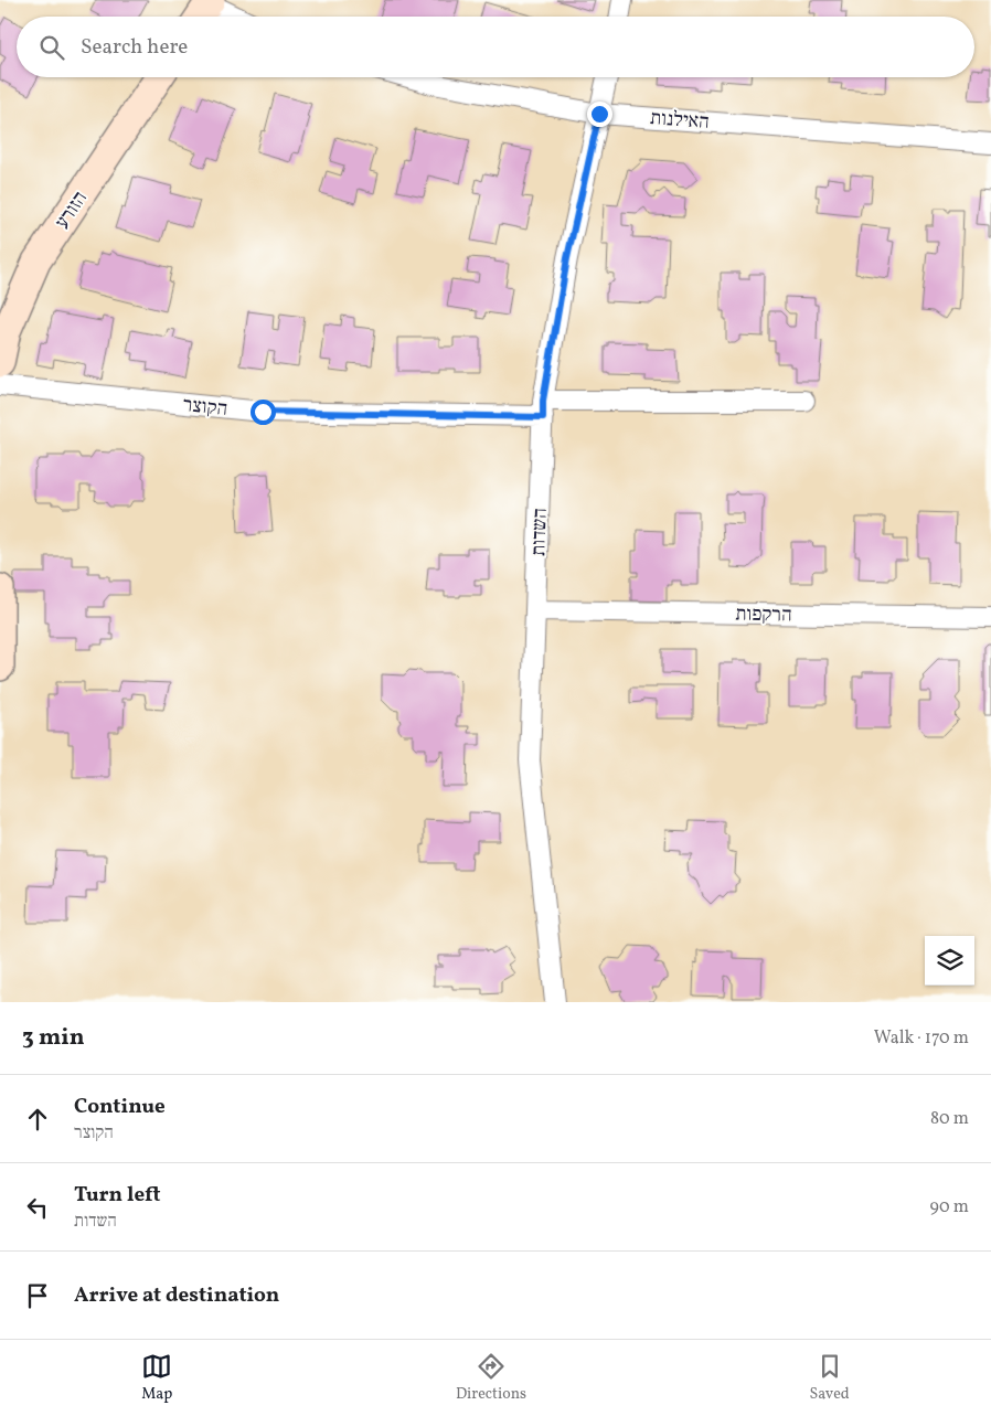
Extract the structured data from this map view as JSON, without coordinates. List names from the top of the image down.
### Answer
{
  "streets": {
    "street": [
      "האילנות",
      "הזורע",
      "הקוצר",
      "השדות",
      "הרקפות"
    ]
  },
  "crossings": [
    ["האילנות", "השדות"],
    ["הקוצר", "השדות"],
    ["השדות", "הרקפות"]
  ],
  "page": {
    "search": "Search here",
    "heading": ["3 min", "Walk · 170 m"],
    "list": [
      ["Continue", "הקוצר", "80 m"],
      ["Turn left", "השדות", "90 m"],
      "Arrive at destination"
    ],
    "nav": ["Map", "Directions", "Saved"]
  }
}
